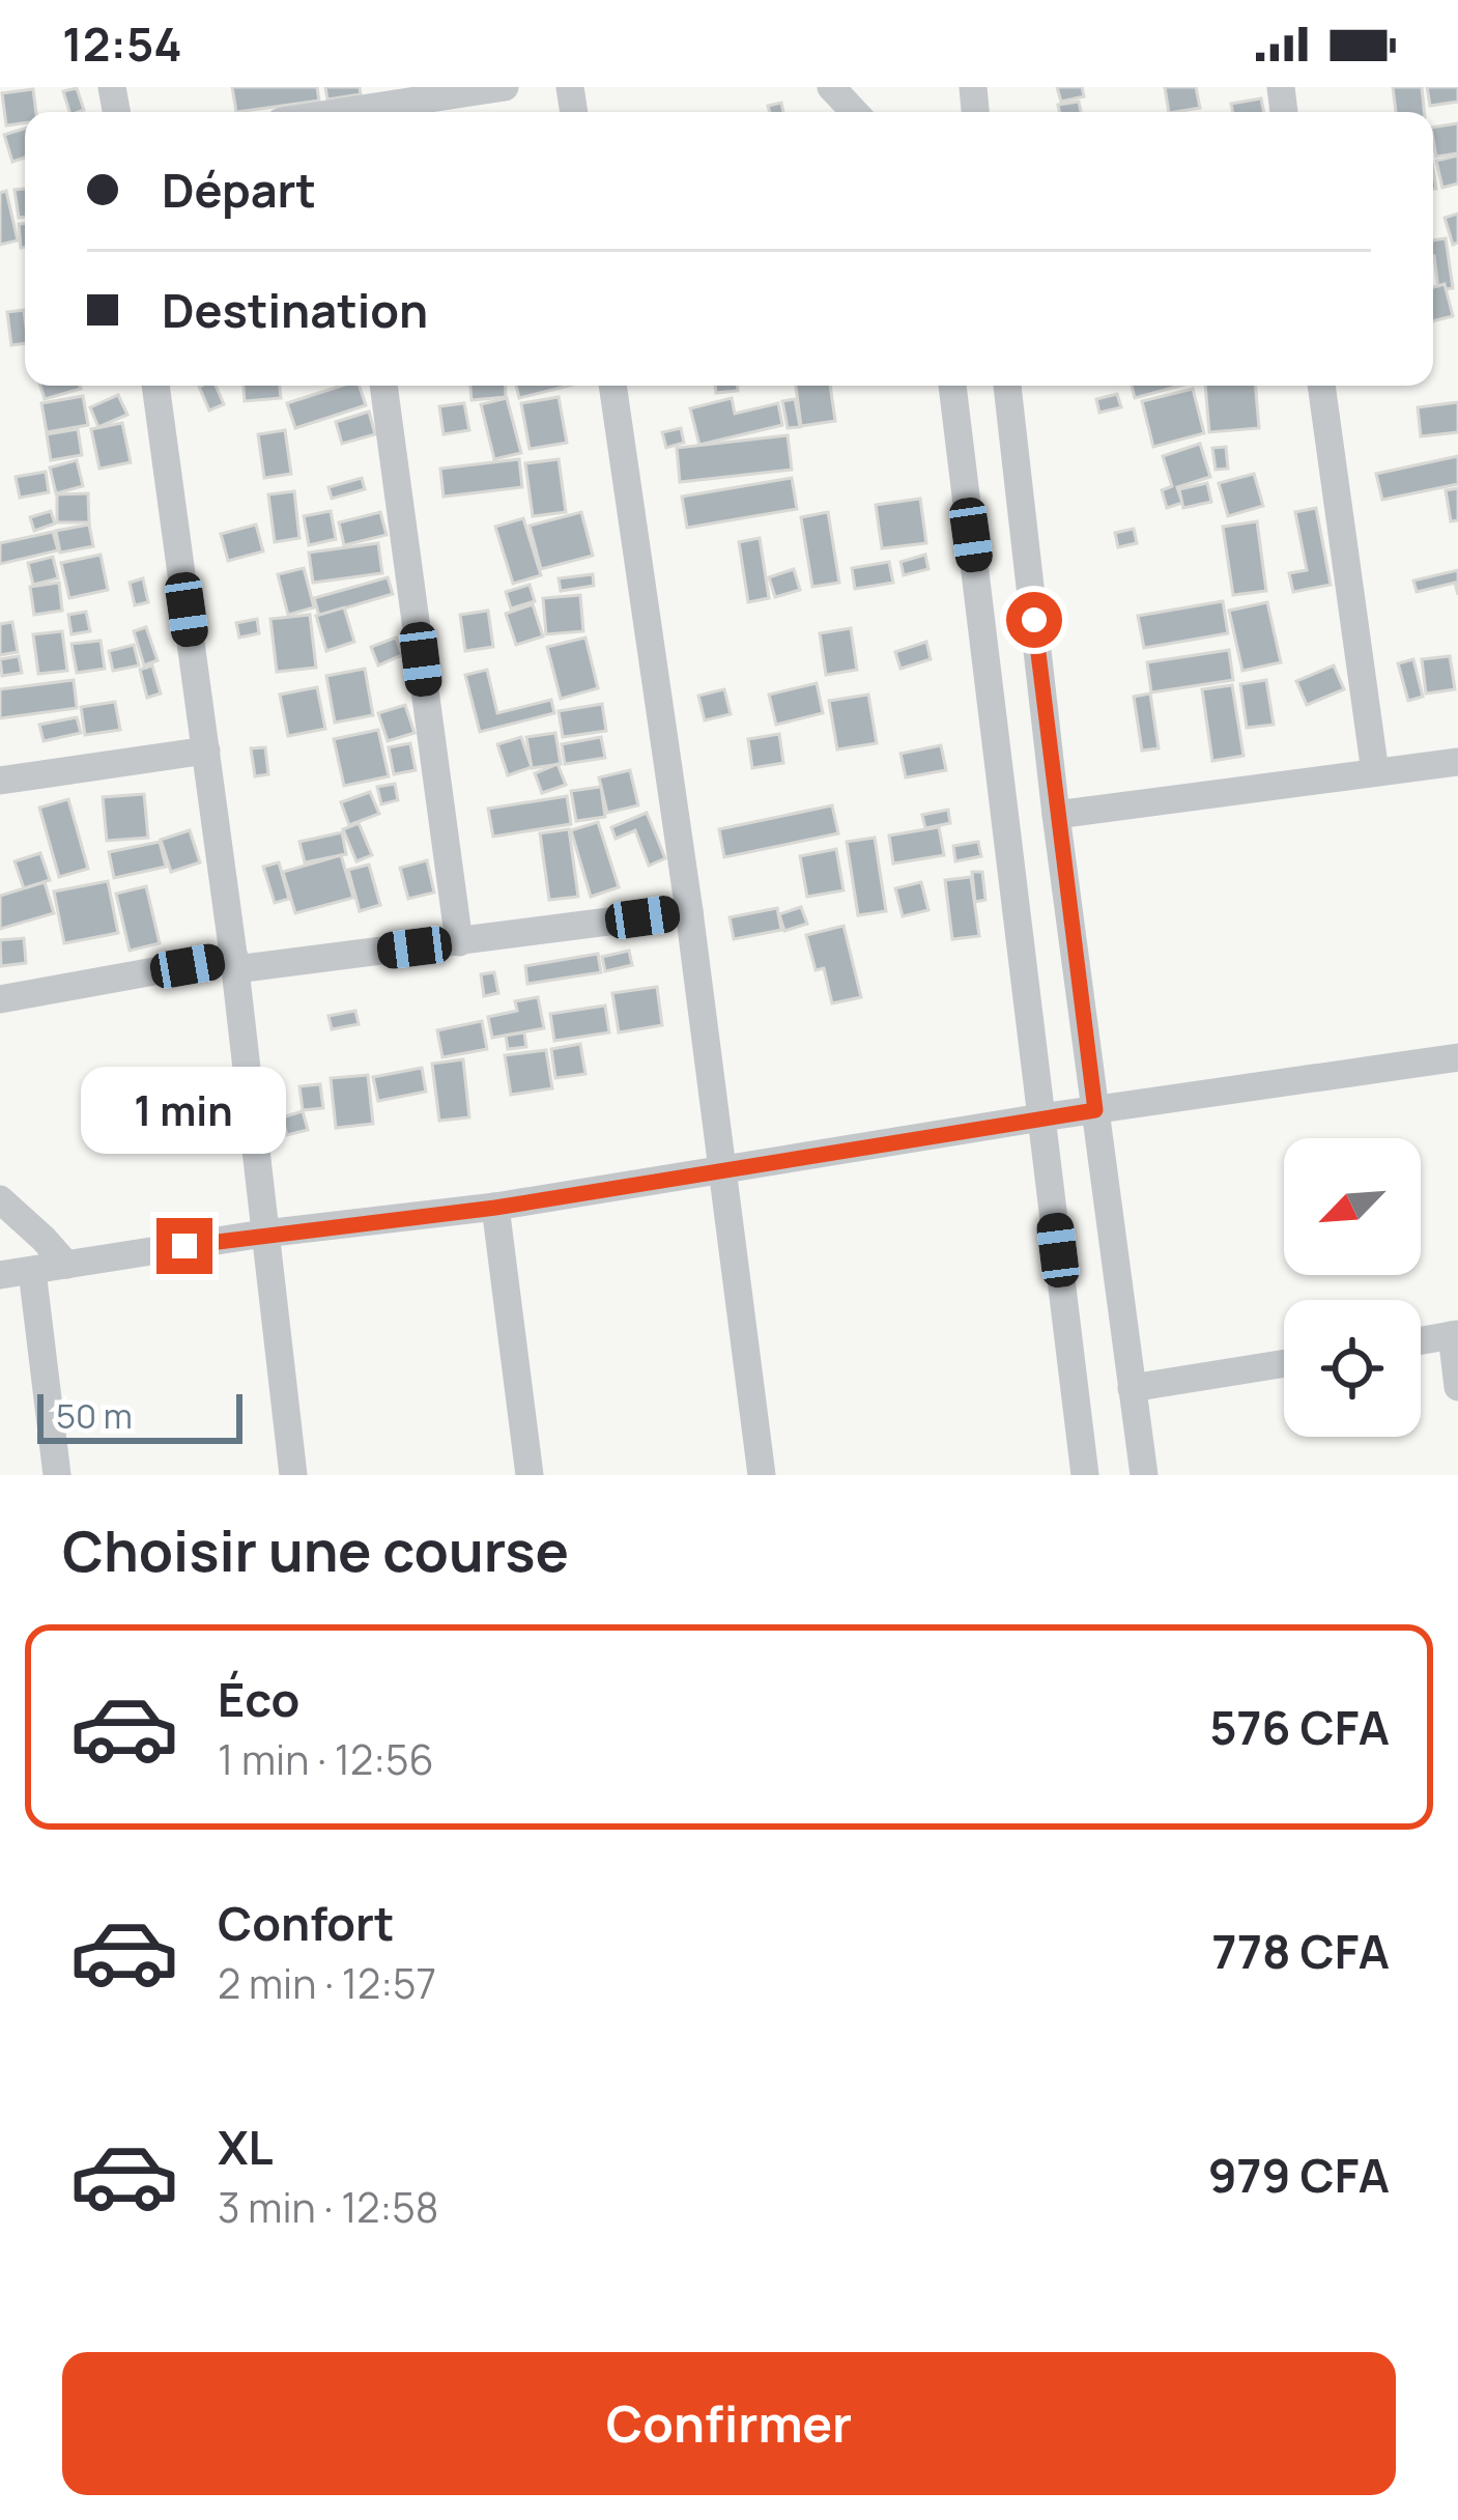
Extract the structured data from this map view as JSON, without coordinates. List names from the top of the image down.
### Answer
{
  "scale_bar": "50 m",
  "north": "bottom left",
  "page": {
    "status": "12:54",
    "banner": ["Départ", "Destination"],
    "bubble": "1 min",
    "scale": "50 m",
    "heading": "Choisir une course",
    "list": [
      {
        "name": "Éco",
        "note": "1 min · 12:56",
        "value": "576 CFA"
      },
      {
        "name": "Confort",
        "note": "2 min · 12:57",
        "value": "778 CFA"
      },
      {
        "name": "XL",
        "note": "3 min · 12:58",
        "value": "979 CFA"
      }
    ],
    "buttons": "Confirmer"
  }
}
